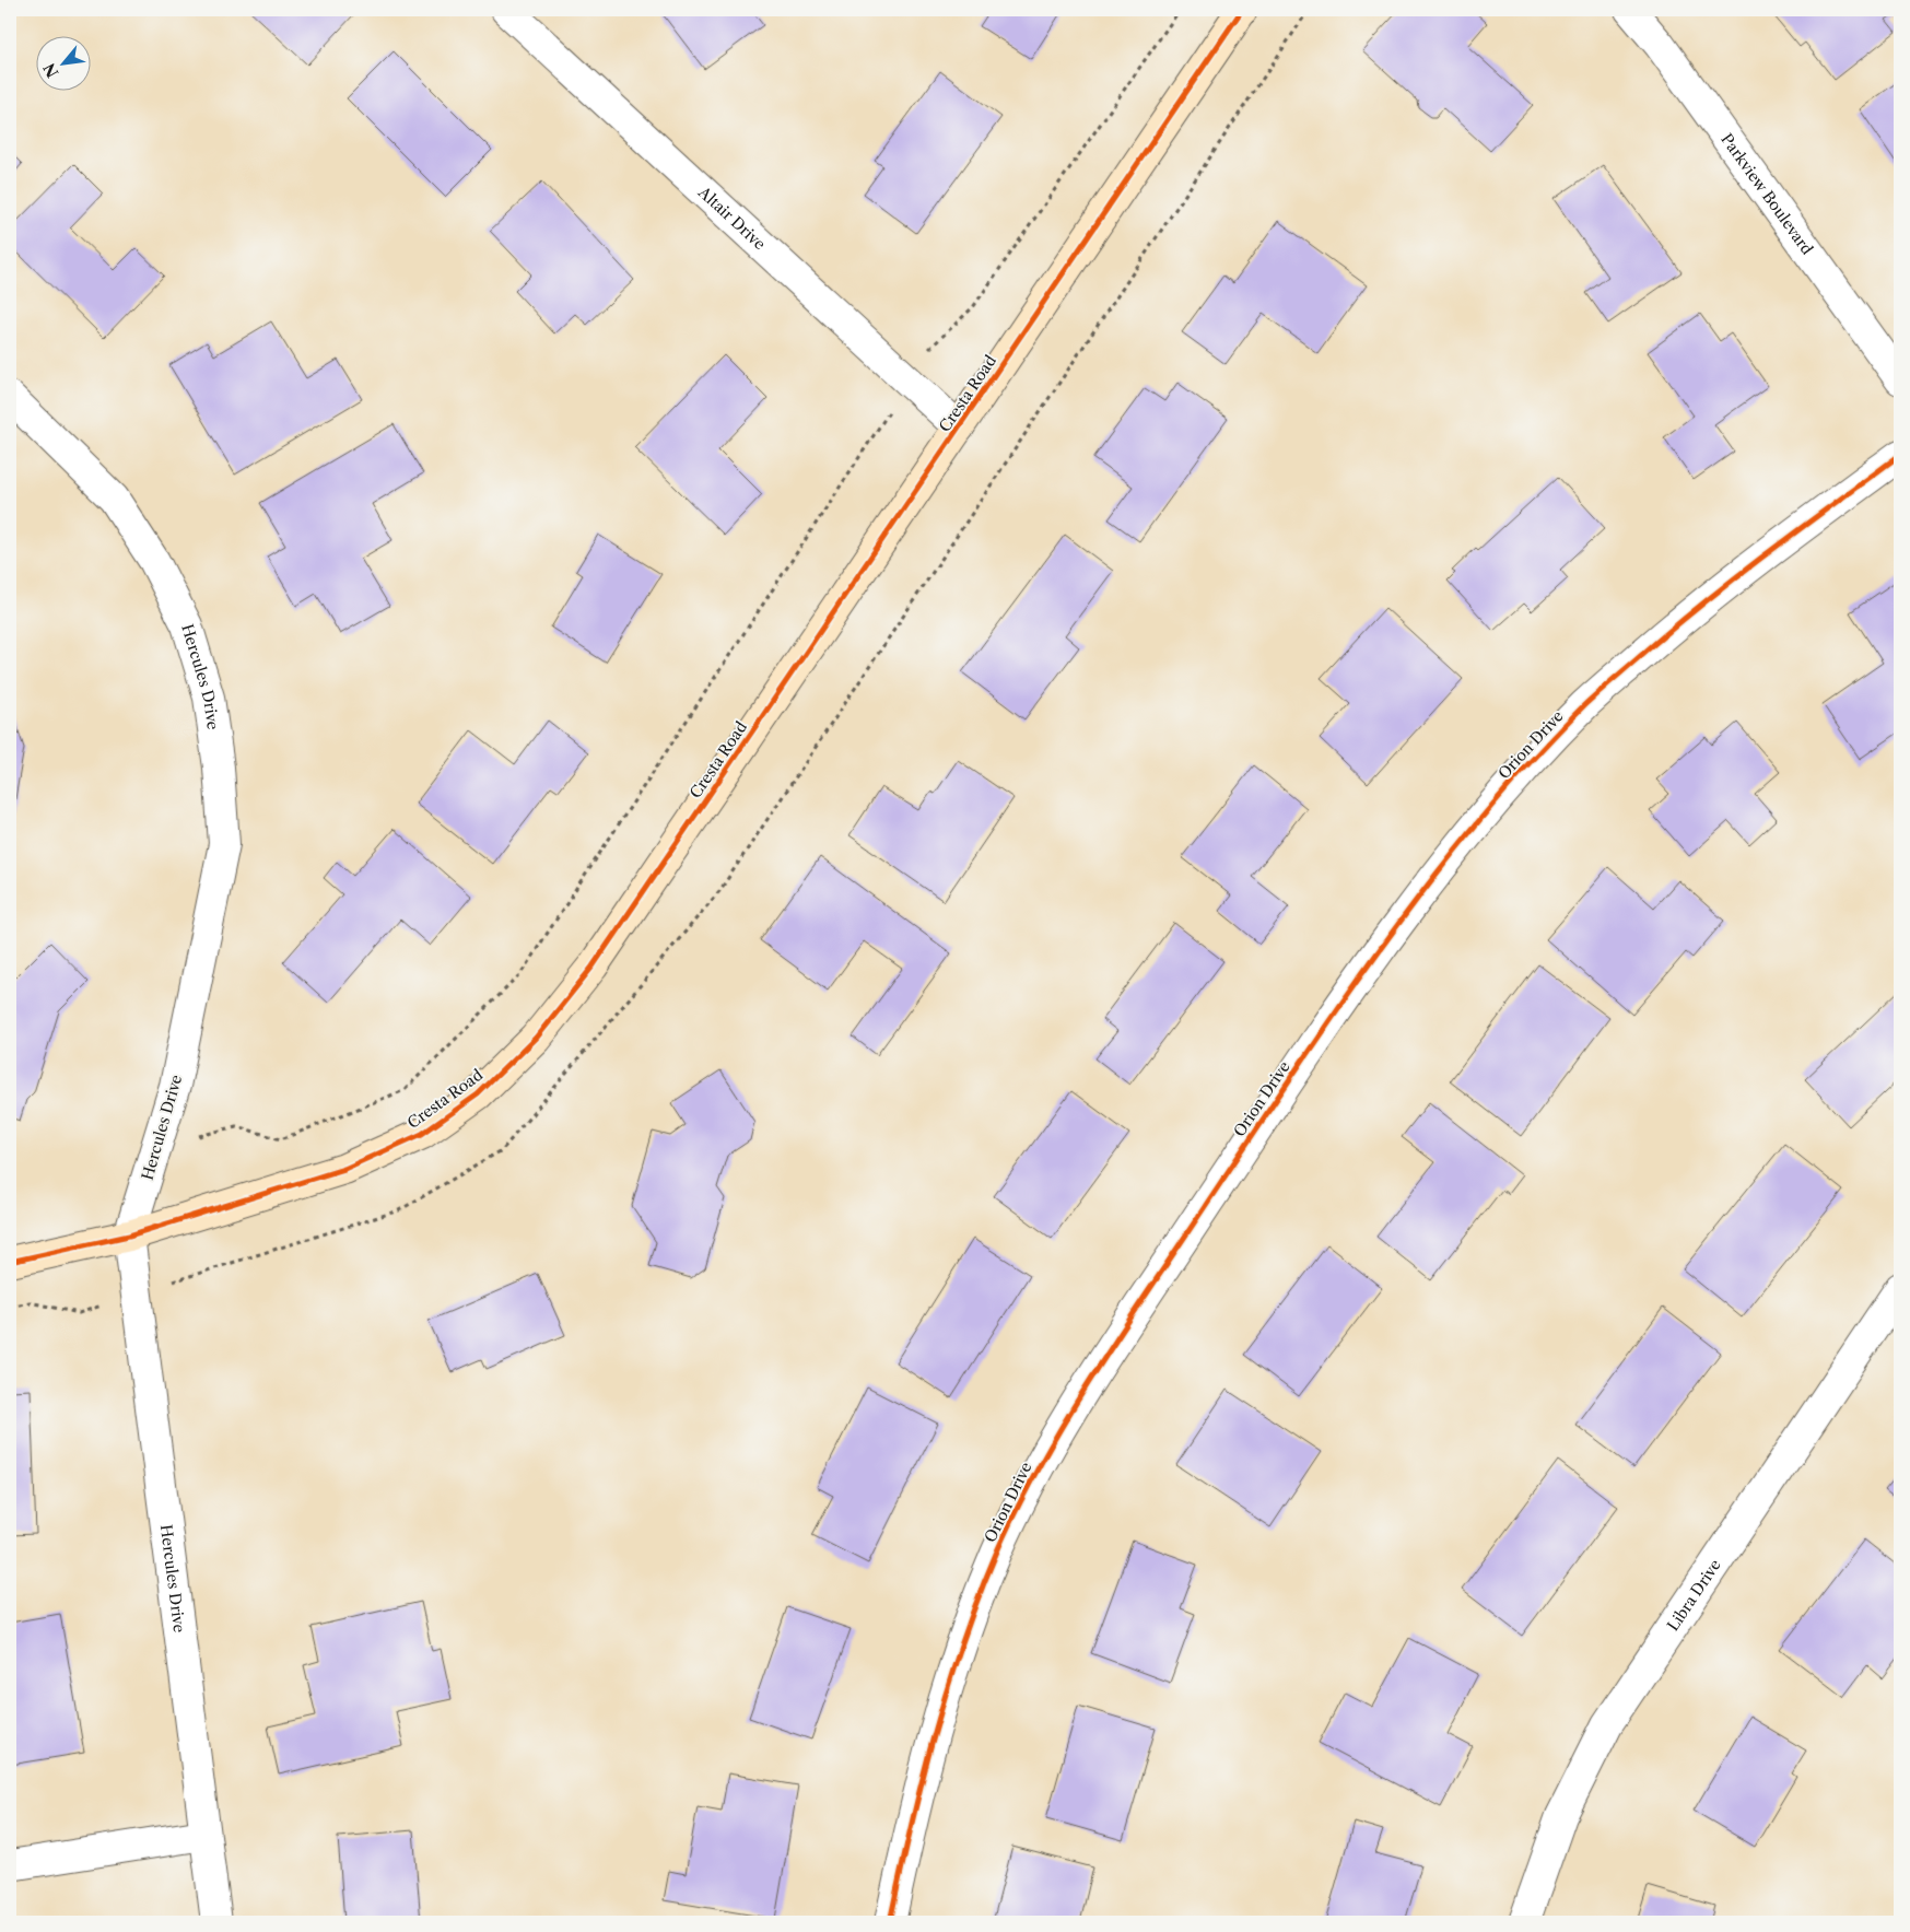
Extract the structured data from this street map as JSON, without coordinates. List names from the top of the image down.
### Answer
{
  "streets": {
    "main road": ["Cresta Road"],
    "street": [
      "Parkview Boulevard",
      "Altair Drive",
      "Hercules Drive",
      "Orion Drive",
      "Libra Drive"
    ]
  },
  "crossings": [
    ["Altair Drive", "Cresta Road"],
    ["Cresta Road", "Hercules Drive"]
  ],
  "north": "bottom left"
}
